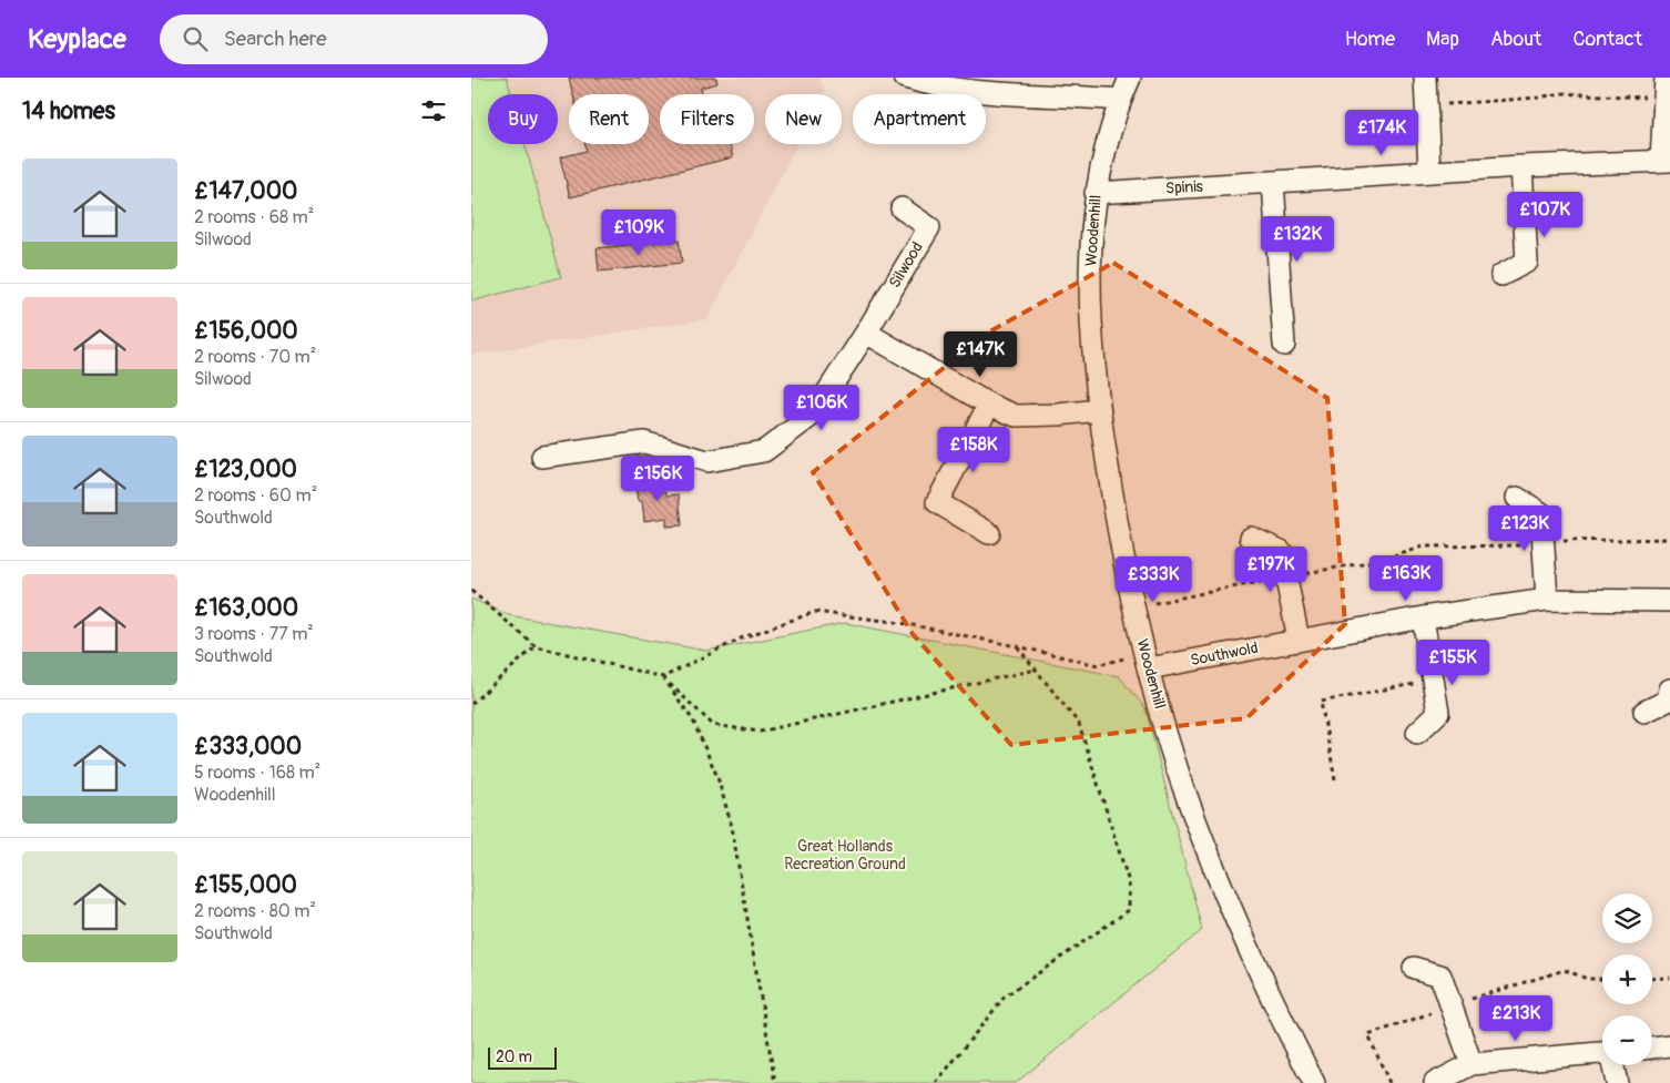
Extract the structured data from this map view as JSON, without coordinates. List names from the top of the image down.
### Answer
{
  "streets": {
    "street": [
      "Spinis",
      "Woodenhill",
      "Silwood",
      "Southwold"
    ]
  },
  "crossings": [
    ["Spinis", "Woodenhill"],
    ["Woodenhill", "Southwold"]
  ],
  "parks": ["Great Hollands Recreation Ground"],
  "scale_bar": "20 m",
  "page": {
    "header": "Keyplace",
    "search": "Search here",
    "nav": [
      "Home",
      "Map",
      "About",
      "Contact"
    ],
    "heading": "14 homes",
    "chip": [
      "Buy",
      "Rent",
      "Filters",
      "New",
      "Apartment"
    ],
    "price": [
      "£174K",
      "£107K",
      "£109K",
      "£132K",
      "£147K",
      "£106K",
      "£158K",
      "£156K",
      "£123K",
      "£197K",
      "£163K",
      "£333K",
      "£155K",
      "£213K"
    ],
    "list": [
      {
        "name": "£147,000",
        "note": "2 rooms · 68 m² · Silwood"
      },
      {
        "name": "£156,000",
        "note": "2 rooms · 70 m² · Silwood"
      },
      {
        "name": "£123,000",
        "note": "2 rooms · 60 m² · Southwold"
      },
      {
        "name": "£163,000",
        "note": "3 rooms · 77 m² · Southwold"
      },
      {
        "name": "£333,000",
        "note": "5 rooms · 168 m² · Woodenhill"
      },
      {
        "name": "£155,000",
        "note": "2 rooms · 80 m² · Southwold"
      }
    ],
    "map_buttons": ["+", "−"],
    "scale": "20 m"
  }
}
